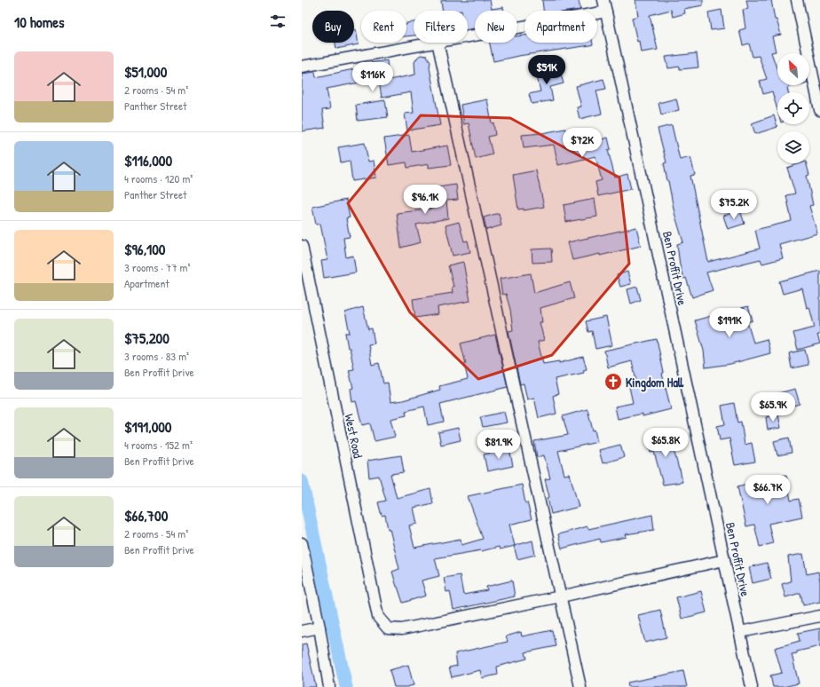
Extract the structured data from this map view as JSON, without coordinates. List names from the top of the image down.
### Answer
{
  "streets": {
    "street": ["Ben Proffit Drive", "West Road"]
  },
  "places": {
    "church": ["Kingdom Hall"]
  },
  "north": "top left",
  "page": {
    "heading": "10 homes",
    "chip": [
      "Buy",
      "Rent",
      "Filters",
      "New",
      "Apartment"
    ],
    "list": [
      {
        "name": "$51,000",
        "note": "2 rooms · 54 m² · Panther Street"
      },
      {
        "name": "$116,000",
        "note": "4 rooms · 120 m² · Panther Street"
      },
      {
        "name": "$96,100",
        "note": "3 rooms · 77 m² · Apartment"
      },
      {
        "name": "$75,200",
        "note": "3 rooms · 83 m² · Ben Proffit Drive"
      },
      {
        "name": "$191,000",
        "note": "4 rooms · 152 m² · Ben Proffit Drive"
      },
      {
        "name": "$66,700",
        "note": "2 rooms · 54 m² · Ben Proffit Drive"
      }
    ],
    "price": [
      "$51K",
      "$116K",
      "$72K",
      "$96.1K",
      "$75.2K",
      "$191K",
      "$65.9K",
      "$65.8K",
      "$81.9K",
      "$66.7K"
    ]
  }
}
